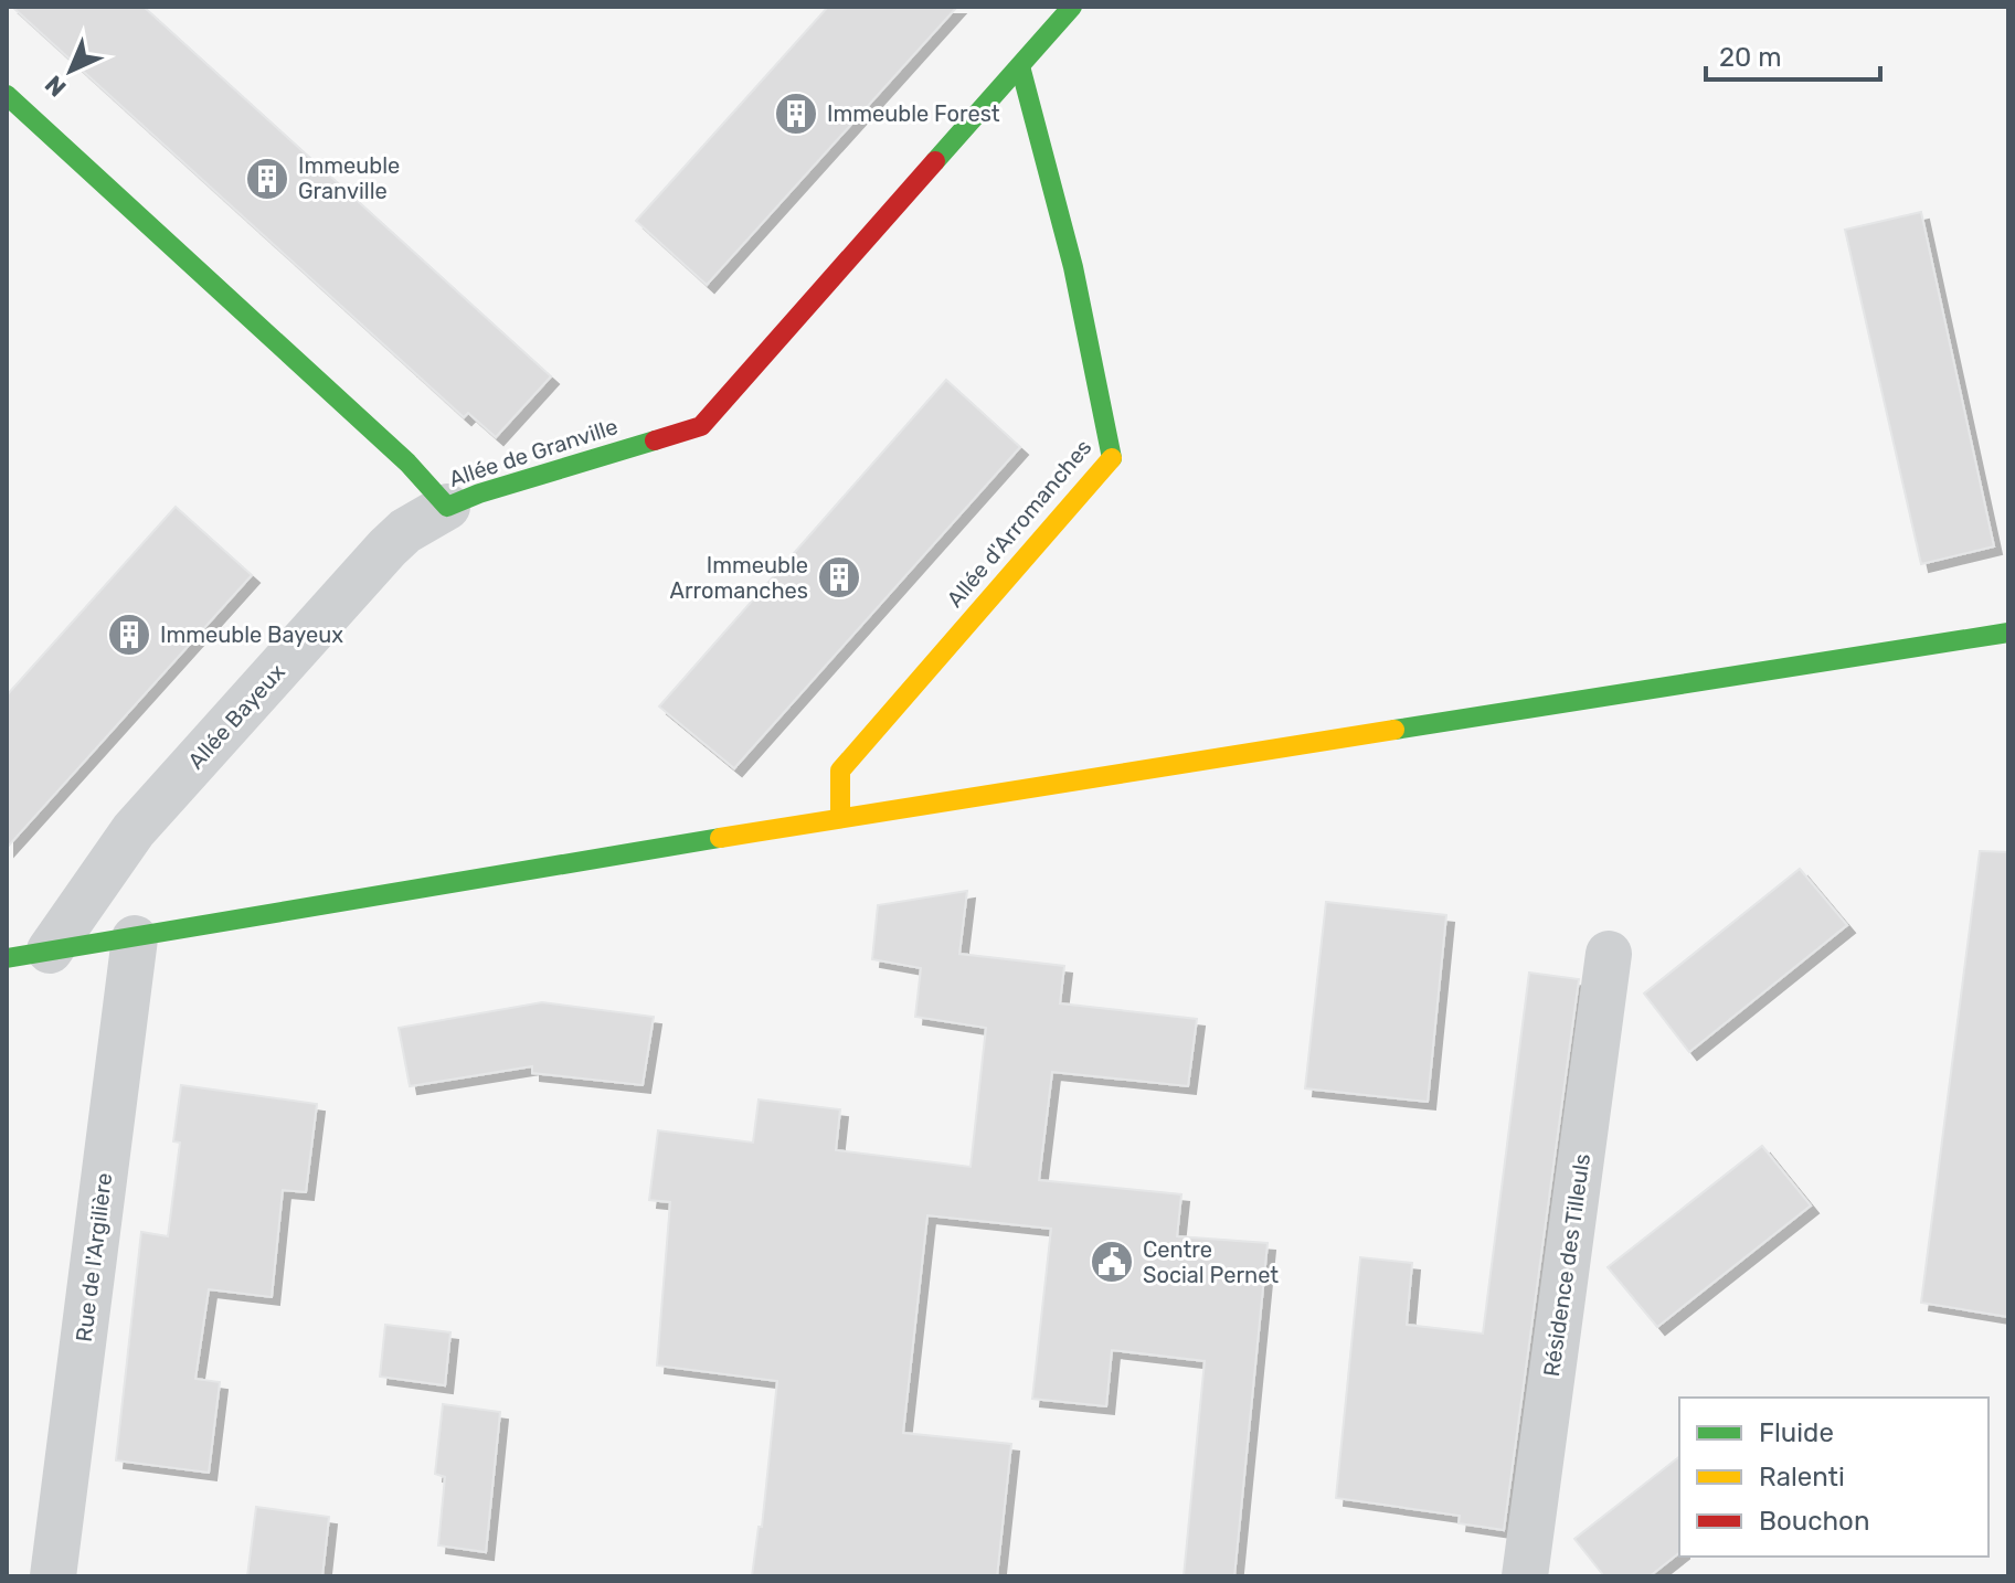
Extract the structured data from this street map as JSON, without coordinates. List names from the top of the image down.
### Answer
{
  "streets": {
    "street": [
      "Allée de Granville",
      "Allée d'Arromanches",
      "Allée Bayeux",
      "Rue de l'Argilière",
      "Résidence des Tilleuls"
    ]
  },
  "crossings": [
    ["Allée de Granville", "Allée d'Arromanches"],
    ["Allée de Granville", "Allée Bayeux"]
  ],
  "places": {
    "building": [
      "Immeuble Forest",
      "Immeuble Granville",
      "Immeuble Arromanches",
      "Immeuble Bayeux"
    ],
    "public building": ["Centre Social Pernet"]
  },
  "legend": ["Fluide", "Ralenti", "Bouchon"],
  "scale_bar": "20 m",
  "north": "bottom left"
}
